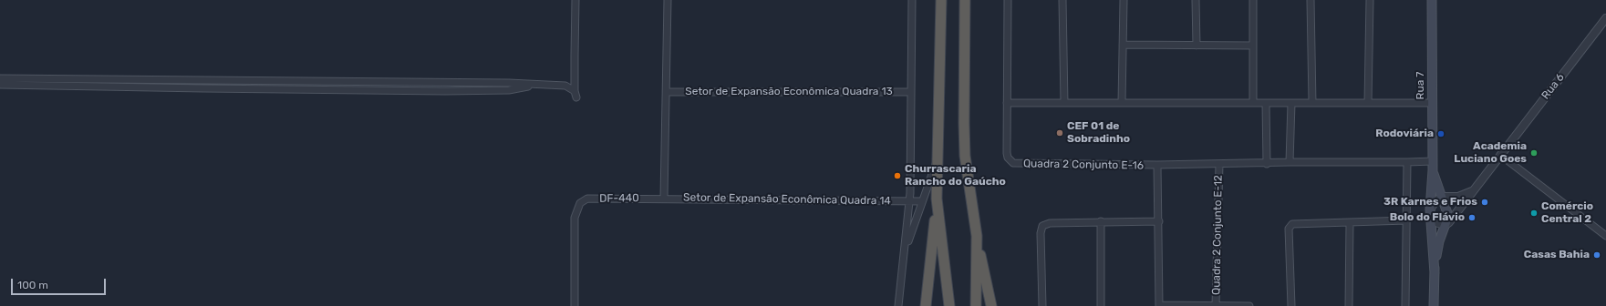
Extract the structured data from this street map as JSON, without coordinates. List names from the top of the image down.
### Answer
{
  "streets": {
    "main road": ["Rua 7"],
    "street": [
      "Rua 6",
      "Setor de Expansão Econômica Quadra 13",
      "Quadra 2 Conjunto E-16",
      "DF-440",
      "Setor de Expansão Econômica Quadra 14",
      "Quadra 2 Conjunto E-12"
    ]
  },
  "crossings": [
    ["Rua 7", "Rua 6"],
    ["Rua 7", "Quadra 2 Conjunto E-16"],
    ["Quadra 2 Conjunto E-16", "Quadra 2 Conjunto E-12"],
    ["DF-440", "Setor de Expansão Econômica Quadra 14"]
  ],
  "places": [
    "CEF 01 de Sobradinho",
    "Rodoviária",
    "Academia Luciano Goes",
    "Churrascaria Rancho do Gaúcho",
    "3R Karnes e Frios",
    "Comércio Central 2",
    "Bolo do Flávio",
    "Casas Bahia"
  ],
  "scale_bar": "100 m"
}
